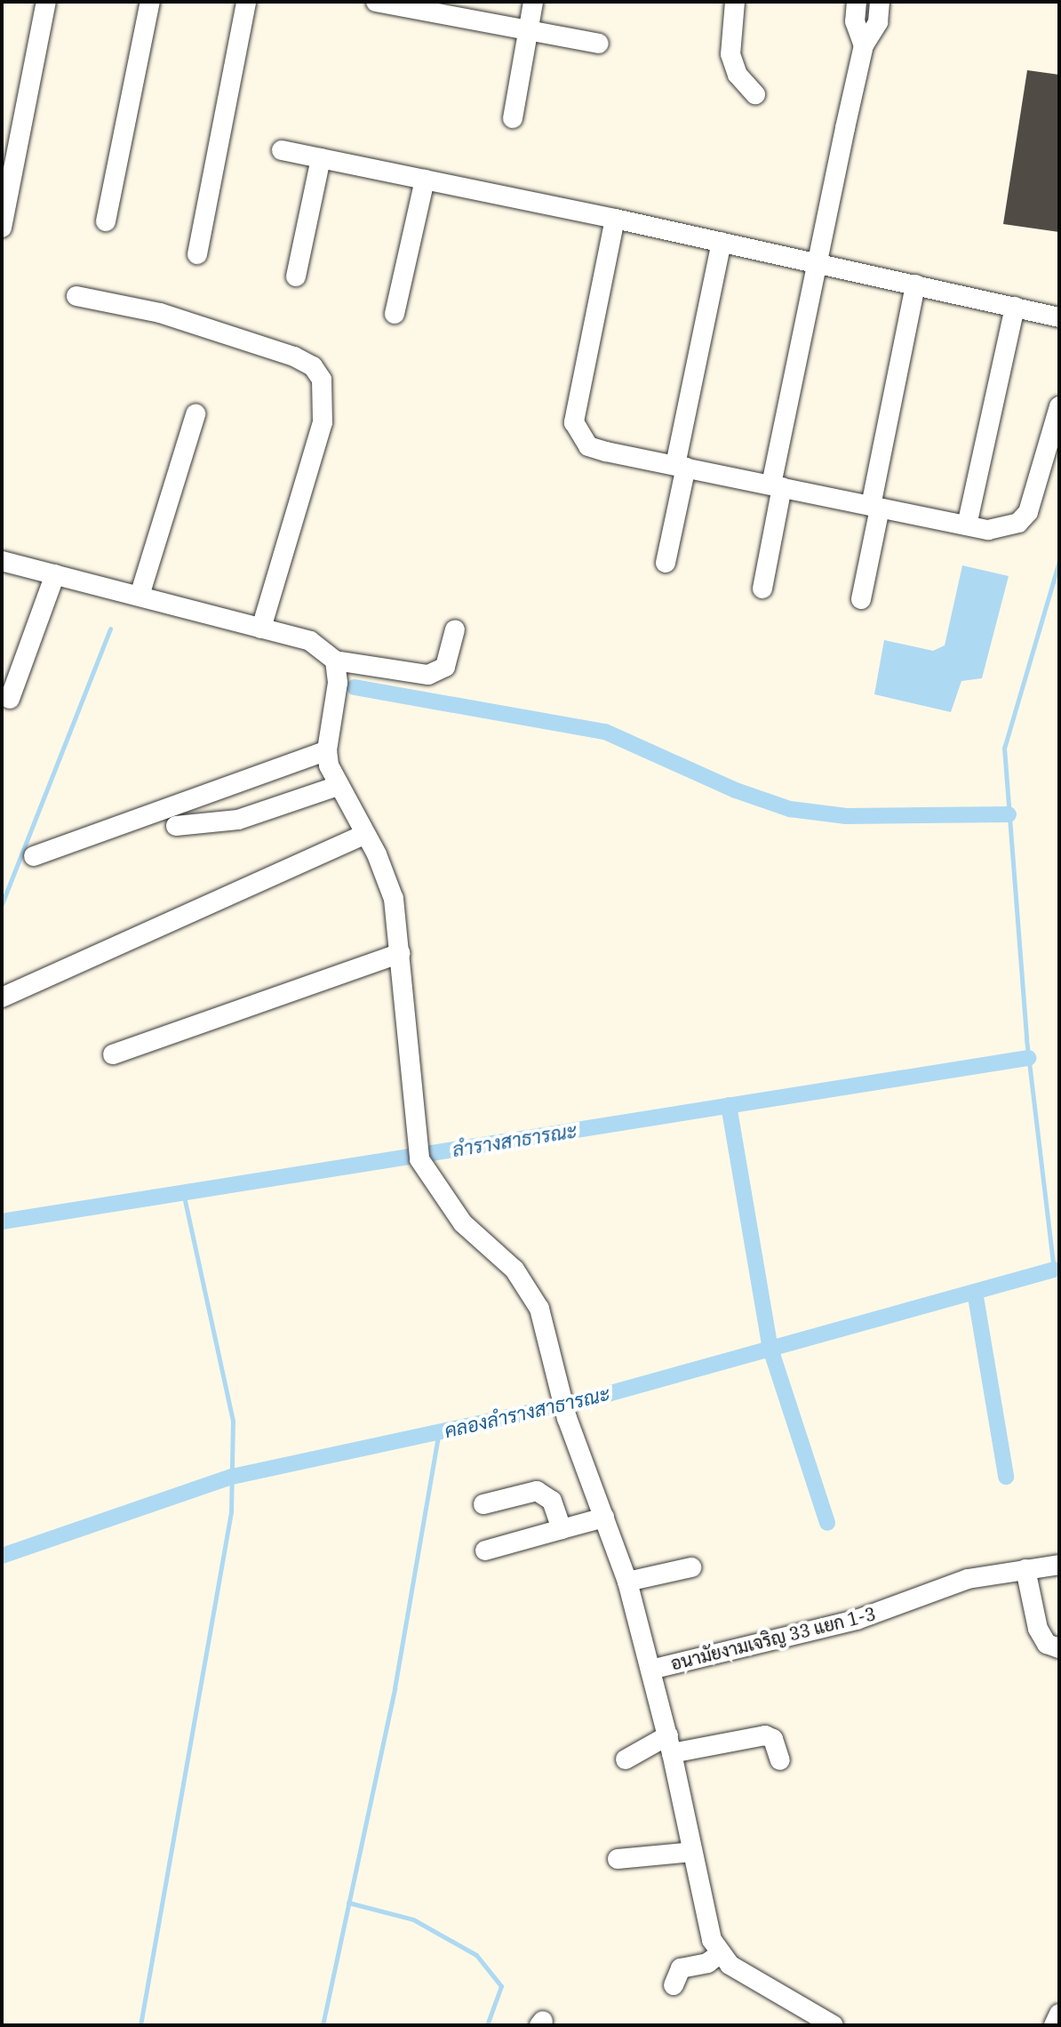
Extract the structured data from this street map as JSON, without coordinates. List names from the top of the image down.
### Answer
{
  "streets": {
    "street": ["อนามัยงามเจริญ 33 แยก 1-3"]
  },
  "water": ["ลำรางสาธารณะ", "คลองลำรางสาธารณะ"]
}
